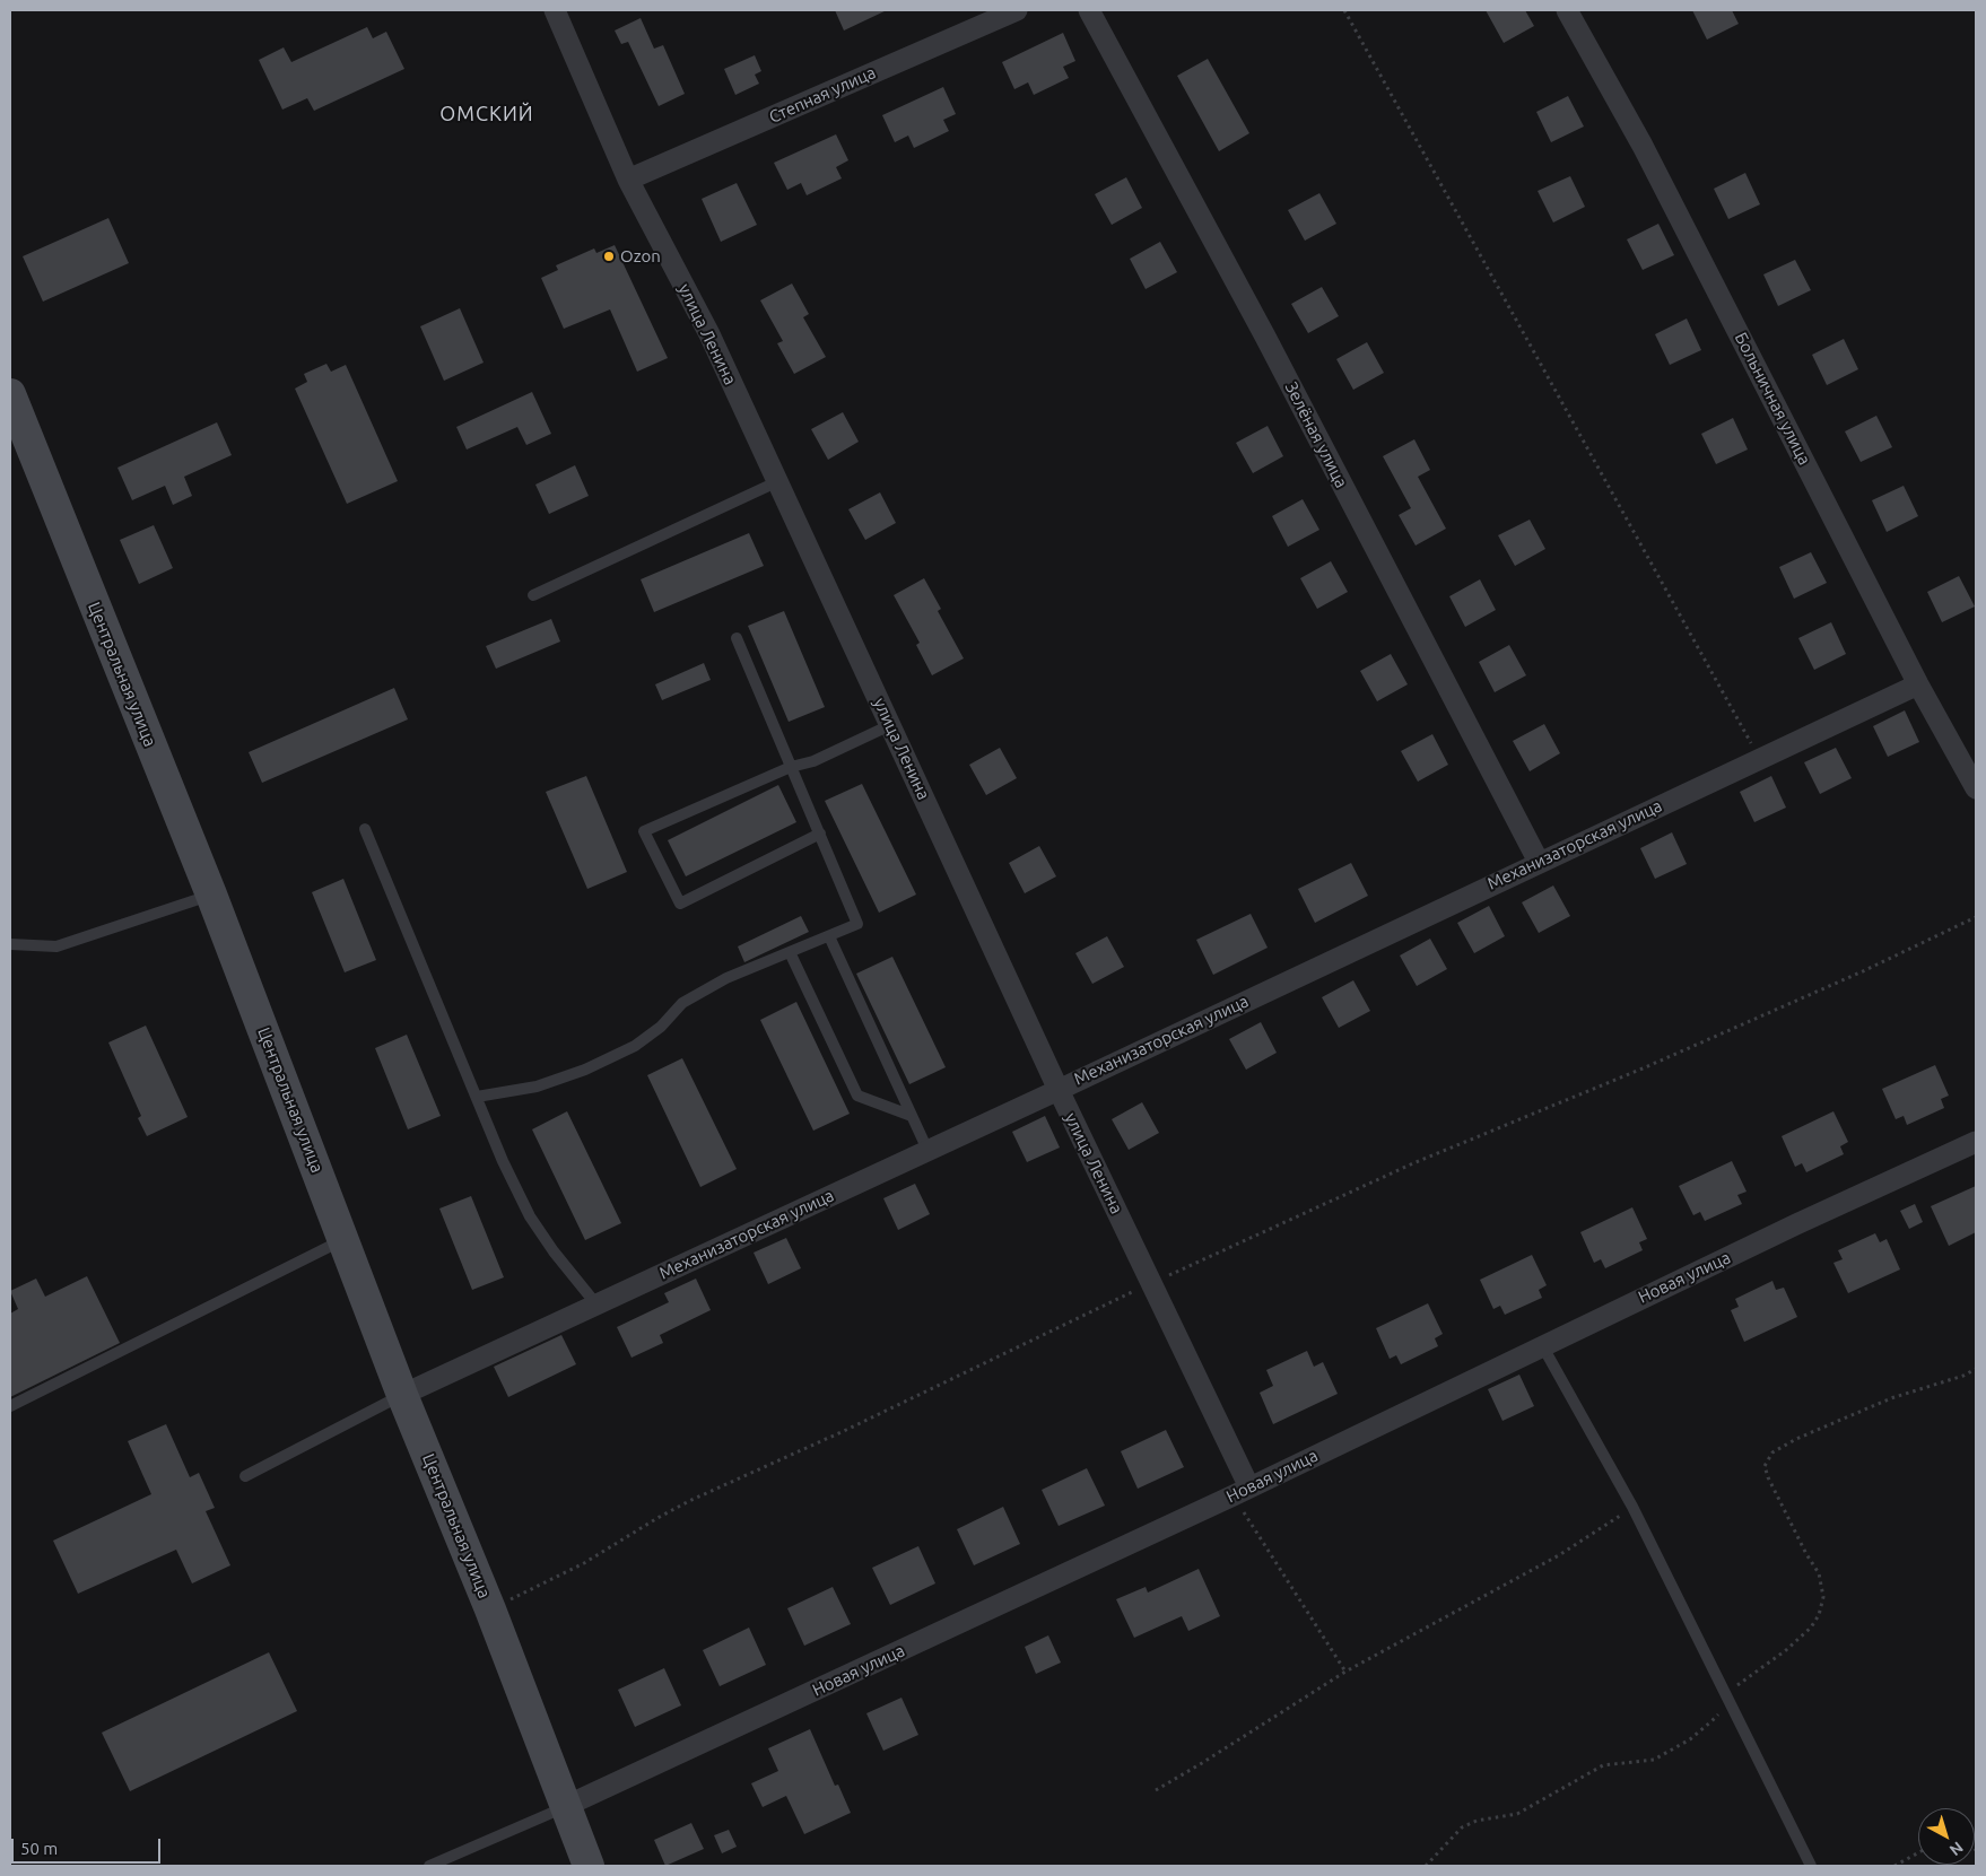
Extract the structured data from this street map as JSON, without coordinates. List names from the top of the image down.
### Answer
{
  "streets": {
    "street": [
      "Степная улица",
      "улица Ленина",
      "Больничная улица",
      "Зелёная улица",
      "Центральная улица",
      "Механизаторская улица",
      "Новая улица"
    ]
  },
  "crossings": [
    ["Степная улица", "улица Ленина"],
    ["улица Ленина", "Механизаторская улица"],
    ["улица Ленина", "Новая улица"],
    ["Больничная улица", "Механизаторская улица"],
    ["Зелёная улица", "Механизаторская улица"],
    ["Центральная улица", "Механизаторская улица"],
    ["Центральная улица", "Новая улица"]
  ],
  "districts": ["ОМСКИЙ"],
  "places": ["Ozon"],
  "scale_bar": "50 m",
  "north": "bottom right"
}
